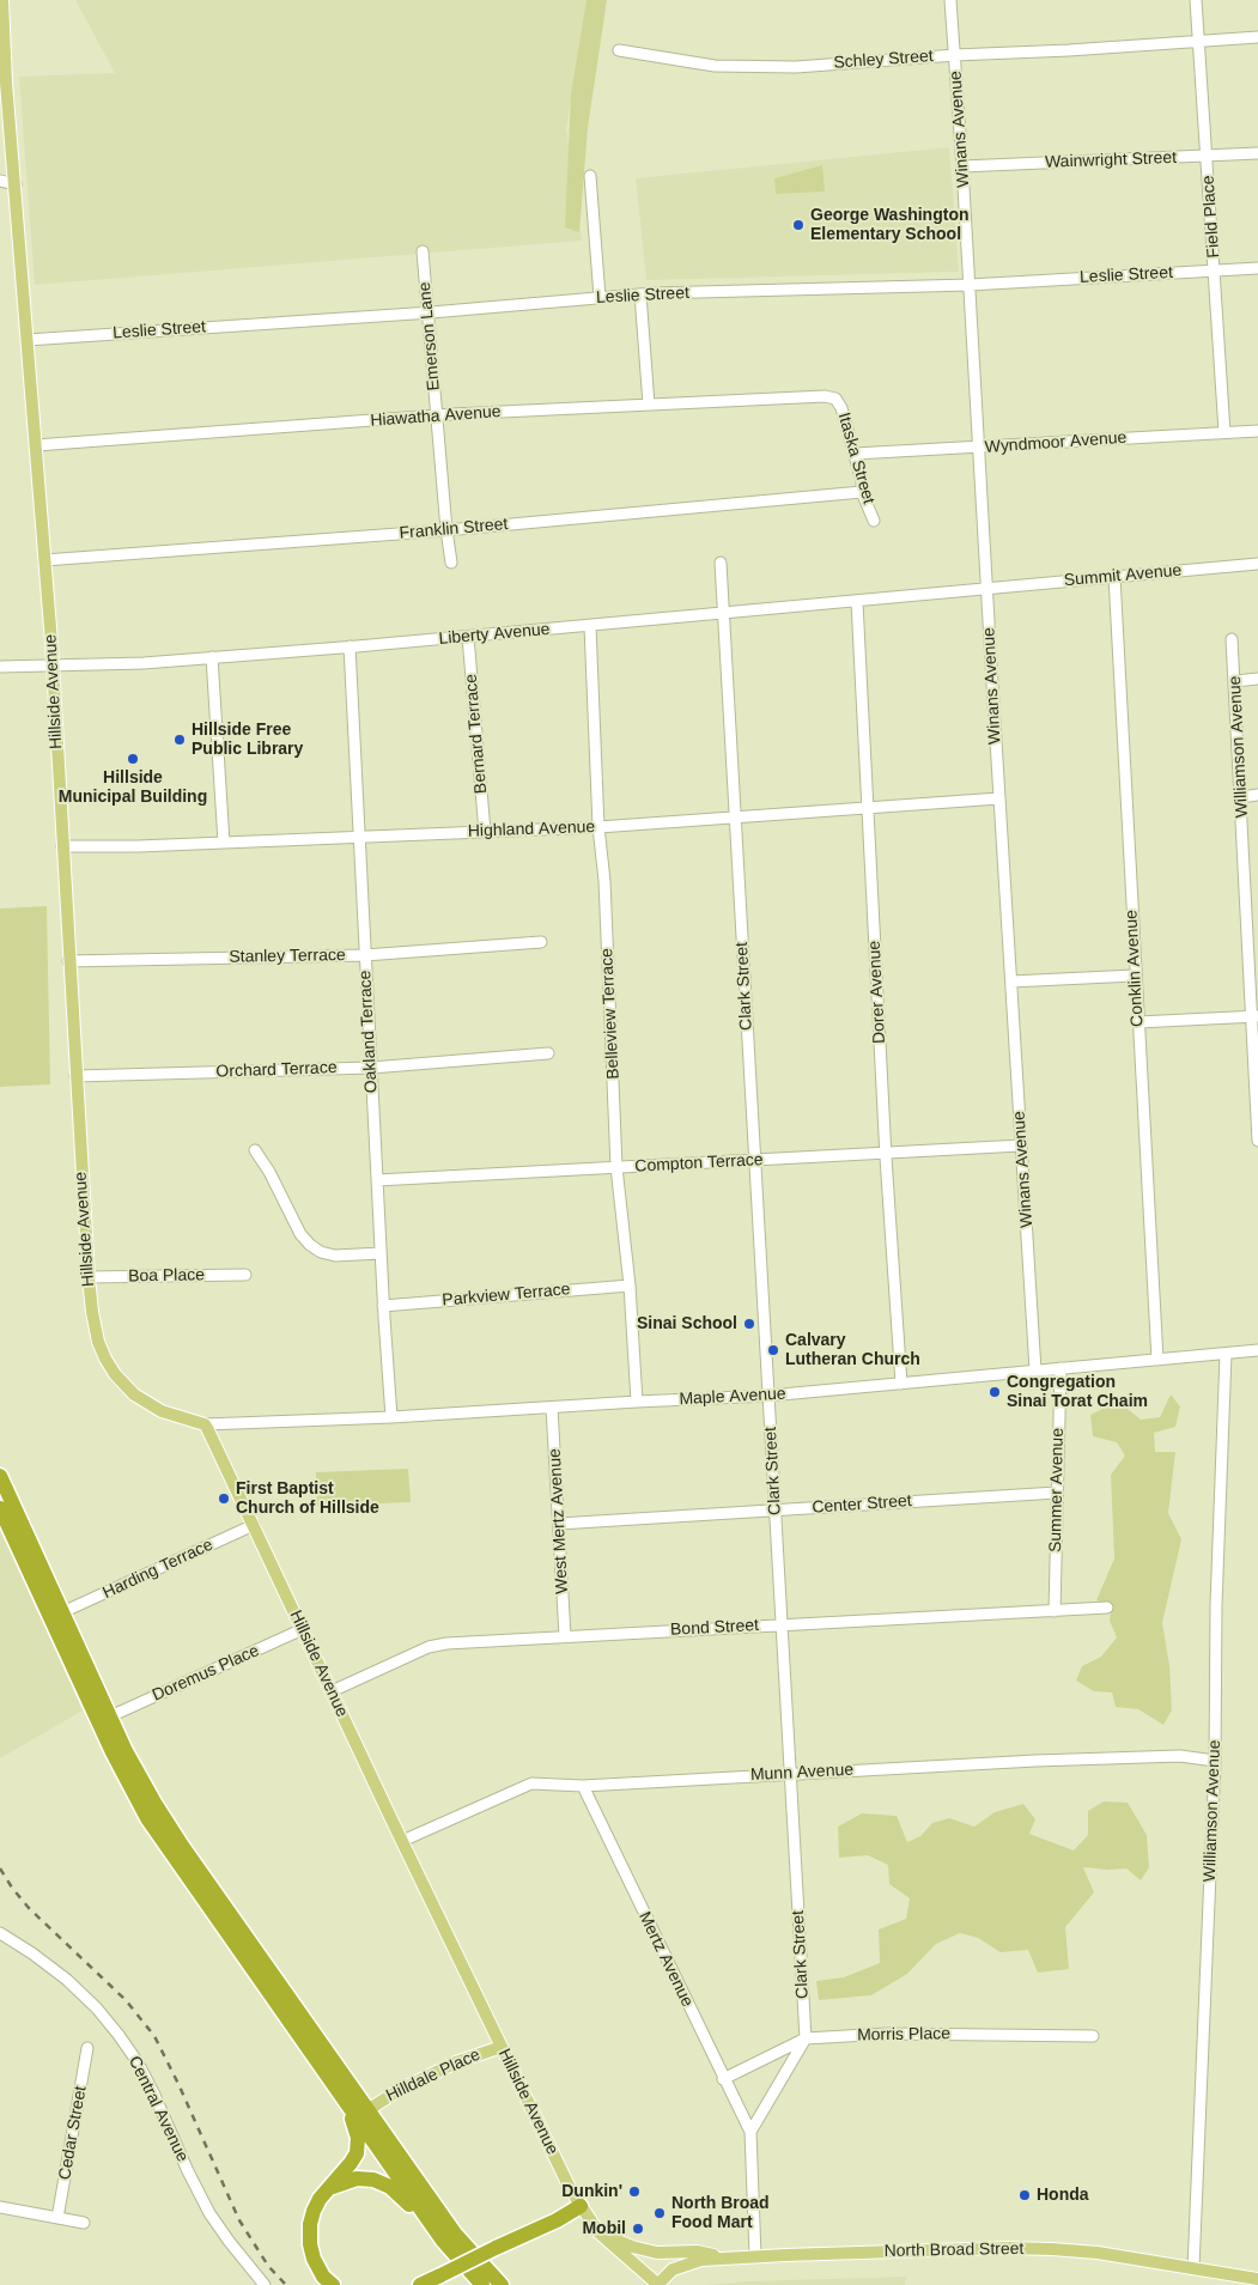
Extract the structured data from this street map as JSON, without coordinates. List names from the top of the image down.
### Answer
{
  "streets": {
    "main road": ["Hillside Avenue", "Hilldale Place", "North Broad Street"],
    "street": [
      "Schley Street",
      "Winans Avenue",
      "Wainwright Street",
      "Field Place",
      "Leslie Street",
      "Emerson Lane",
      "Hiawatha Avenue",
      "Wyndmoor Avenue",
      "Itaska Street",
      "Franklin Street",
      "Summit Avenue",
      "Liberty Avenue",
      "Bernard Terrace",
      "Williamson Avenue",
      "Highland Avenue",
      "Stanley Terrace",
      "Conklin Avenue",
      "Clark Street",
      "Dorer Avenue",
      "Belleview Terrace",
      "Oakland Terrace",
      "Orchard Terrace",
      "Compton Terrace",
      "Boa Place",
      "Parkview Terrace",
      "Maple Avenue",
      "Summer Avenue",
      "Center Street",
      "West Mertz Avenue",
      "Harding Terrace",
      "Bond Street",
      "Doremus Place",
      "Munn Avenue",
      "Mertz Avenue",
      "Morris Place",
      "Central Avenue",
      "Cedar Street"
    ]
  },
  "crossings": [
    ["Schley Street", "Winans Avenue"],
    ["Schley Street", "Field Place"],
    ["Winans Avenue", "Wainwright Street"],
    ["Winans Avenue", "Leslie Street"],
    ["Winans Avenue", "Wyndmoor Avenue"],
    ["Winans Avenue", "Summit Avenue"],
    ["Winans Avenue", "Liberty Avenue"],
    ["Winans Avenue", "Highland Avenue"],
    ["Winans Avenue", "Compton Terrace"],
    ["Winans Avenue", "Maple Avenue"],
    ["Wainwright Street", "Field Place"],
    ["Field Place", "Leslie Street"],
    ["Field Place", "Wyndmoor Avenue"],
    ["Leslie Street", "Emerson Lane"],
    ["Leslie Street", "Hillside Avenue"],
    ["Emerson Lane", "Hiawatha Avenue"],
    ["Emerson Lane", "Franklin Street"],
    ["Hiawatha Avenue", "Itaska Street"],
    ["Hiawatha Avenue", "Hillside Avenue"],
    ["Wyndmoor Avenue", "Itaska Street"],
    ["Itaska Street", "Franklin Street"],
    ["Franklin Street", "Hillside Avenue"],
    ["Summit Avenue", "Liberty Avenue"],
    ["Summit Avenue", "Conklin Avenue"],
    ["Liberty Avenue", "Hillside Avenue"],
    ["Liberty Avenue", "Bernard Terrace"],
    ["Liberty Avenue", "Clark Street"],
    ["Liberty Avenue", "Dorer Avenue"],
    ["Liberty Avenue", "Belleview Terrace"],
    ["Liberty Avenue", "Oakland Terrace"],
    ["Hillside Avenue", "Highland Avenue"],
    ["Hillside Avenue", "Stanley Terrace"],
    ["Hillside Avenue", "Orchard Terrace"],
    ["Hillside Avenue", "Boa Place"],
    ["Hillside Avenue", "Maple Avenue"],
    ["Hillside Avenue", "Harding Terrace"],
    ["Hillside Avenue", "Bond Street"],
    ["Hillside Avenue", "Doremus Place"],
    ["Hillside Avenue", "Munn Avenue"],
    ["Hillside Avenue", "Hilldale Place"],
    ["Hillside Avenue", "North Broad Street"],
    ["Bernard Terrace", "Highland Avenue"],
    ["Williamson Avenue", "Maple Avenue"],
    ["Williamson Avenue", "Munn Avenue"],
    ["Williamson Avenue", "North Broad Street"],
    ["Highland Avenue", "Clark Street"],
    ["Highland Avenue", "Dorer Avenue"],
    ["Highland Avenue", "Belleview Terrace"],
    ["Highland Avenue", "Oakland Terrace"],
    ["Stanley Terrace", "Oakland Terrace"],
    ["Conklin Avenue", "Maple Avenue"],
    ["Clark Street", "Compton Terrace"],
    ["Clark Street", "Maple Avenue"],
    ["Clark Street", "Center Street"],
    ["Clark Street", "Bond Street"],
    ["Clark Street", "Munn Avenue"],
    ["Clark Street", "Morris Place"],
    ["Dorer Avenue", "Compton Terrace"],
    ["Dorer Avenue", "Maple Avenue"],
    ["Belleview Terrace", "Compton Terrace"],
    ["Belleview Terrace", "Parkview Terrace"],
    ["Belleview Terrace", "Maple Avenue"],
    ["Oakland Terrace", "Orchard Terrace"],
    ["Oakland Terrace", "Compton Terrace"],
    ["Oakland Terrace", "Parkview Terrace"],
    ["Oakland Terrace", "Maple Avenue"],
    ["Maple Avenue", "Summer Avenue"],
    ["Maple Avenue", "West Mertz Avenue"],
    ["Summer Avenue", "Center Street"],
    ["Summer Avenue", "Bond Street"],
    ["Center Street", "West Mertz Avenue"],
    ["West Mertz Avenue", "Bond Street"],
    ["Munn Avenue", "Mertz Avenue"],
    ["Mertz Avenue", "Morris Place"]
  ],
  "places": [
    "George Washington Elementary School",
    "Hillside Free Public Library",
    "Hillside Municipal Building",
    "Sinai School",
    "Calvary Lutheran Church",
    "Congregation Sinai Torat Chaim",
    "First Baptist Church of Hillside",
    "Dunkin'",
    "Honda",
    "North Broad Food Mart",
    "Mobil"
  ]
}
